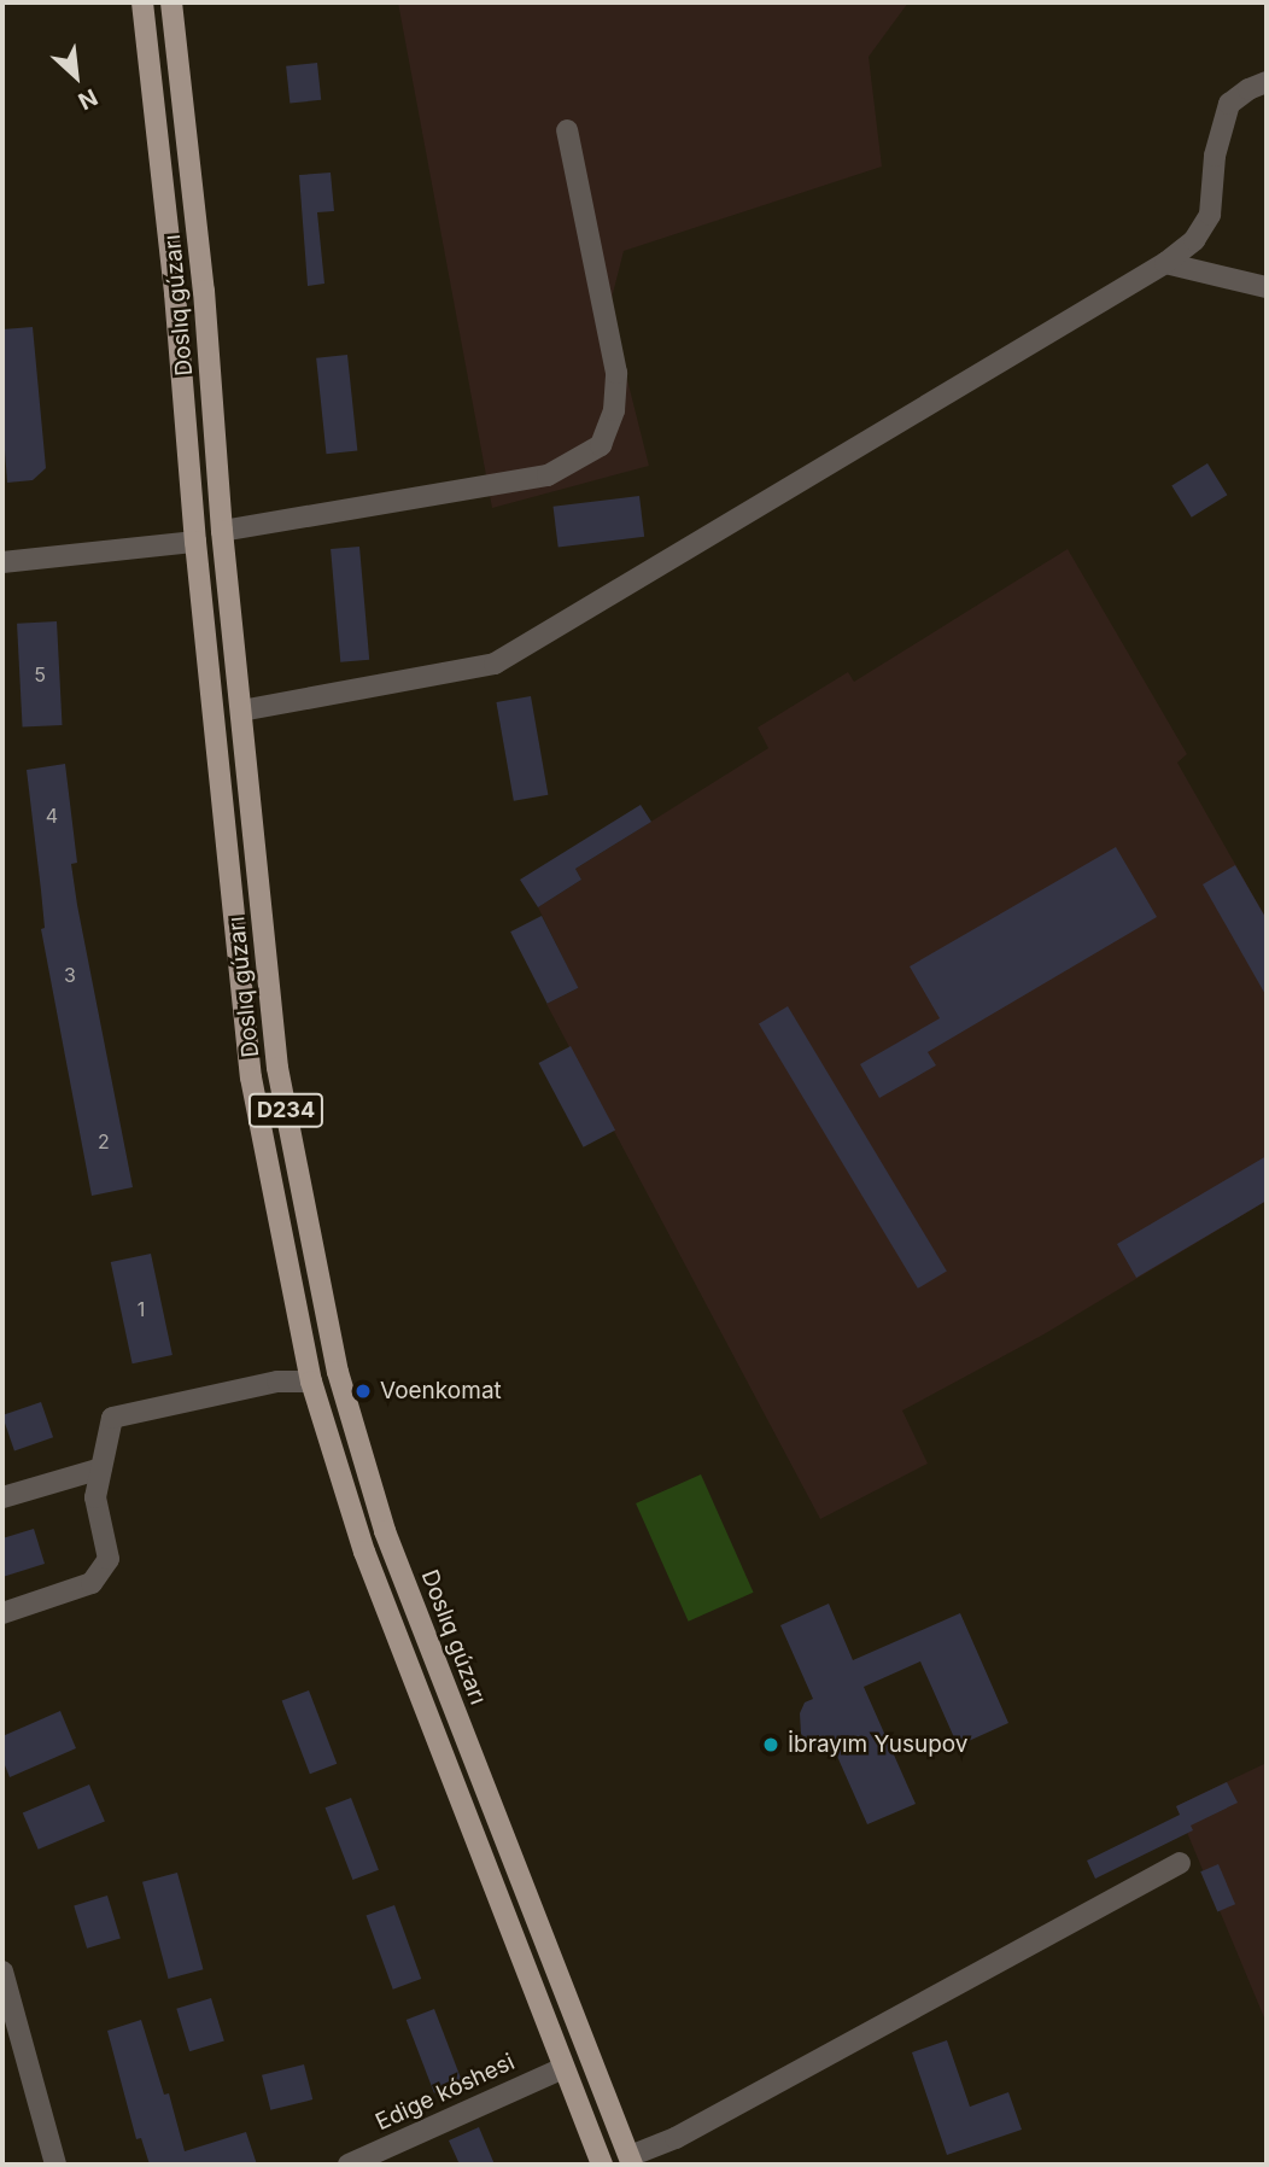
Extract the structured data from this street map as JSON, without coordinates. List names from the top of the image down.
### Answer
{
  "streets": {
    "main road": ["Doslıq gúzarı", "D234"],
    "street": ["Edige kóshesi"]
  },
  "crossings": [
    ["Doslıq gúzarı", "Edige kóshesi"]
  ],
  "places": ["Voenkomat", "İbrayım Yusupov"],
  "house_numbers": [
    "5",
    "4",
    "3",
    "2",
    "1"
  ],
  "north": "bottom right"
}
